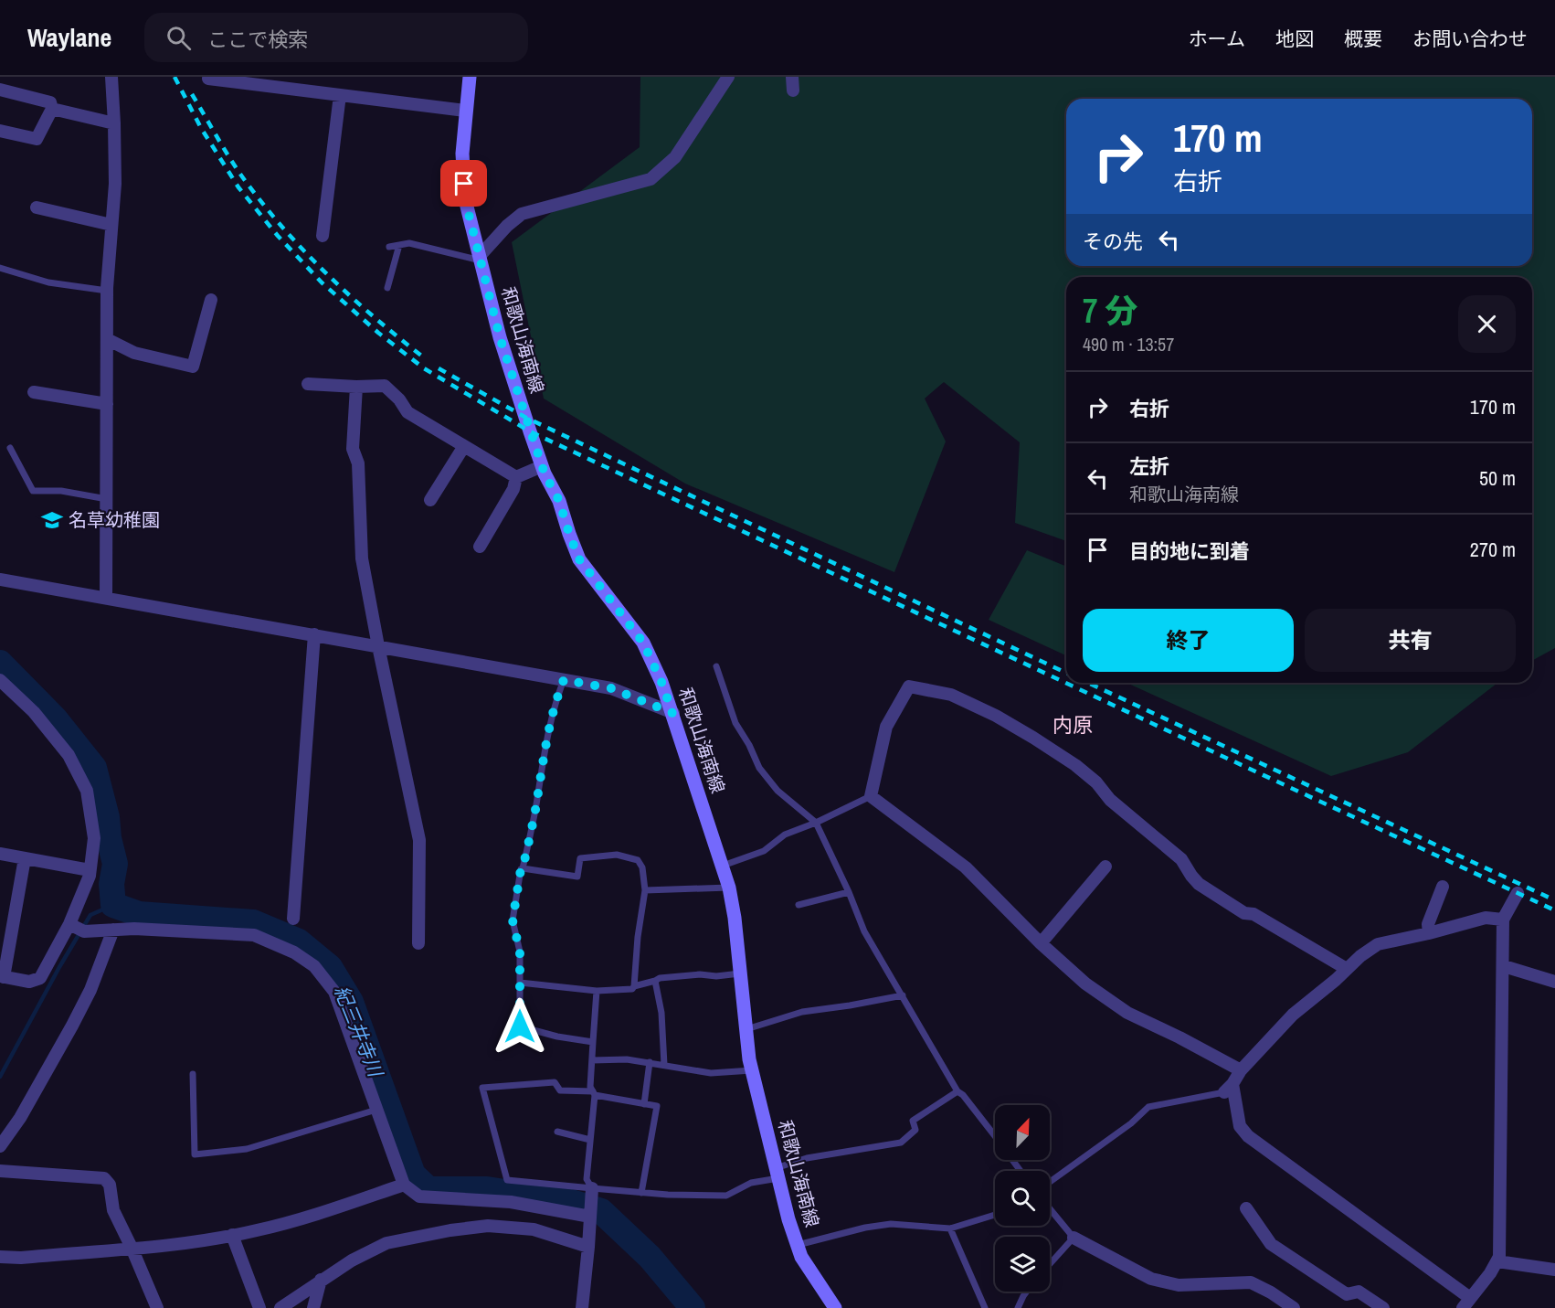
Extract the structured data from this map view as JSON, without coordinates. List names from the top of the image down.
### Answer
{
  "streets": {
    "main road": ["和歌山海南線"]
  },
  "districts": ["内原"],
  "water": ["紀三井寺川"],
  "places": {
    "school or university": ["名草幼稚園"]
  },
  "north": "top right",
  "page": {
    "header": "Waylane",
    "search": "ここで検索",
    "nav": [
      "ホーム",
      "地図",
      "概要",
      "お問い合わせ"
    ],
    "turn": ["170 m", "右折"],
    "then": "その先",
    "heading": ["7 分", "490 m · 13:57"],
    "list": [
      {
        "name": "右折",
        "value": "170 m"
      },
      {
        "name": "左折",
        "note": "和歌山海南線",
        "value": "50 m"
      },
      {
        "name": "目的地に到着",
        "value": "270 m"
      }
    ],
    "buttons": ["終了", "共有"]
  }
}
